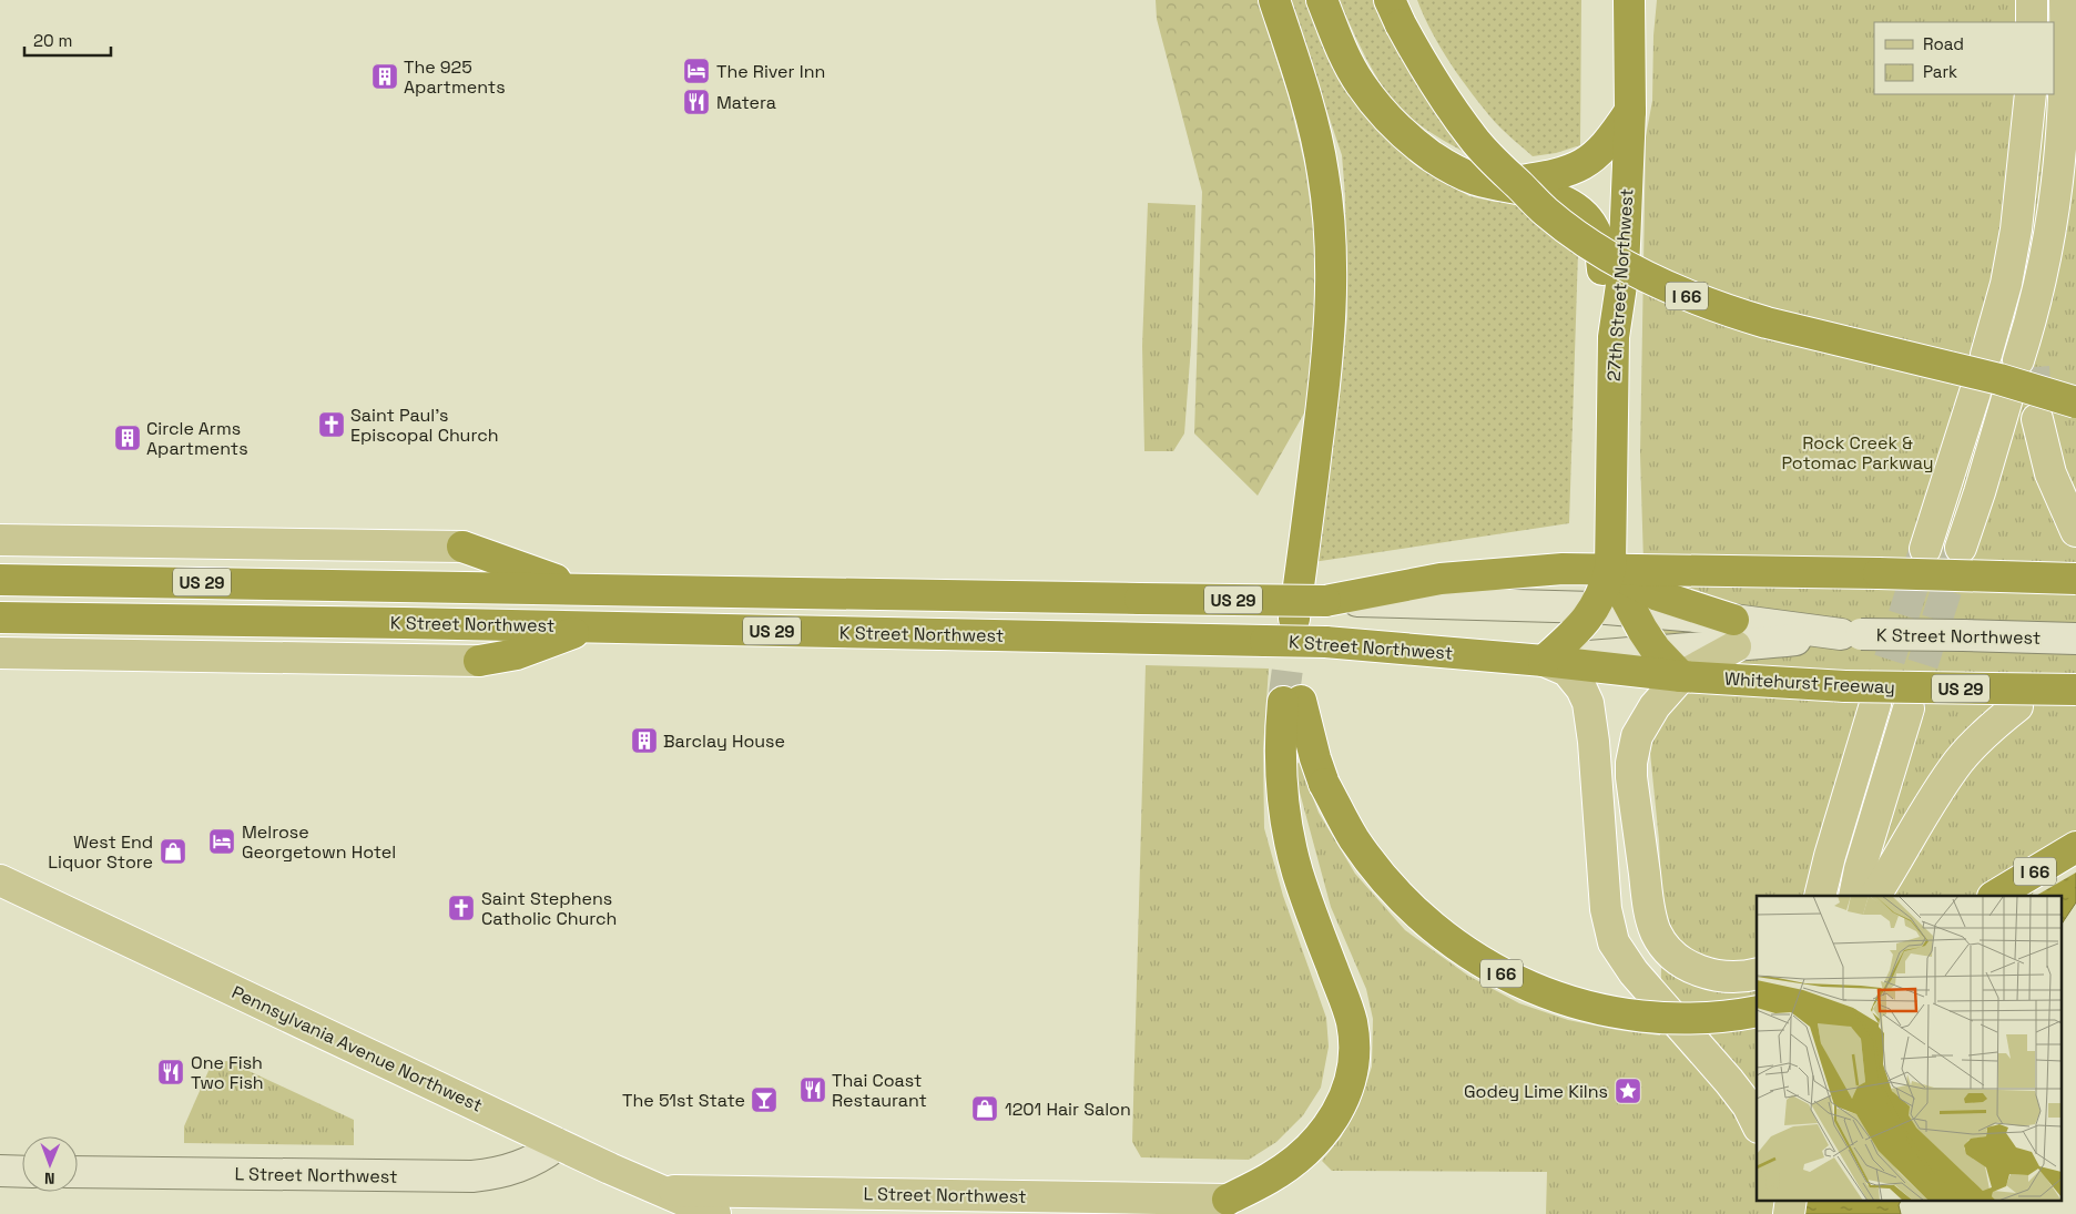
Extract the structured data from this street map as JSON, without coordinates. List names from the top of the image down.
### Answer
{
  "streets": {
    "highway": [
      "27th Street Northwest",
      "I 66",
      "US 29",
      "K Street Northwest",
      "Whitehurst Freeway"
    ],
    "main road": ["Pennsylvania Avenue Northwest", "L Street Northwest"]
  },
  "crossings": [
    ["27th Street Northwest", "US 29"],
    ["27th Street Northwest", "K Street Northwest"],
    ["I 66", "L Street Northwest"],
    ["US 29", "K Street Northwest"],
    ["K Street Northwest", "Whitehurst Freeway"],
    ["Pennsylvania Avenue Northwest", "L Street Northwest"]
  ],
  "parks": ["Rock Creek & Potomac Parkway"],
  "places": {
    "hotel": ["The River Inn", "Melrose Georgetown Hotel"],
    "building": ["The 925 Apartments", "Circle Arms Apartments", "Barclay House"],
    "restaurant": ["Matera", "One Fish Two Fish", "Thai Coast Restaurant"],
    "church": ["Saint Paul's Episcopal Church", "Saint Stephens Catholic Church"],
    "shop": ["West End Liquor Store", "1201 Hair Salon"],
    "place": ["Godey Lime Kilns"],
    "bar": ["The 51st State"]
  },
  "legend": ["Road", "Park"],
  "scale_bar": "20 m",
  "north": "bottom"
}
